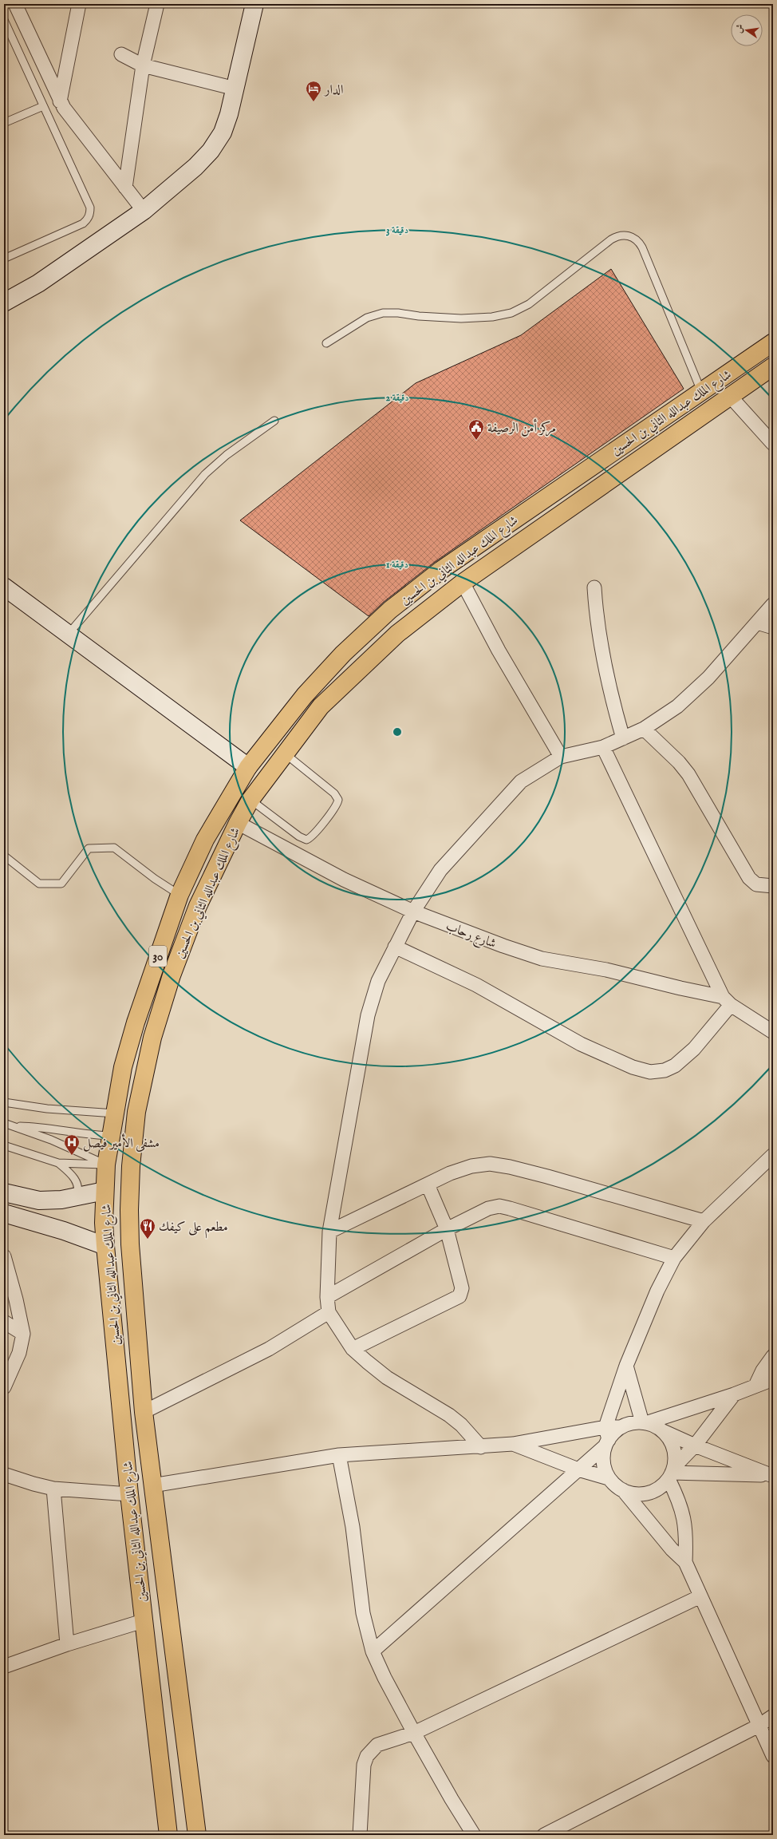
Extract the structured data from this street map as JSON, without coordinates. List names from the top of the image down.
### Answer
{
  "streets": {
    "main road": ["شارع الملك عبدالله الثاني بن الحسين", "30"],
    "street": ["شارع رحاب"]
  },
  "crossings": [
    ["شارع الملك عبدالله الثاني بن الحسين", "شارع رحاب"]
  ],
  "places": {
    "hotel": ["الدار"],
    "public building": ["مركز أمن الرصيفة"],
    "hospital": ["مشفى الأمير فيصل"],
    "restaurant": ["مطعم على كيفك"]
  },
  "north": "left",
  "rings": ["3 دقيقة", "2 دقيقة", "1 دقيقة"]
}
